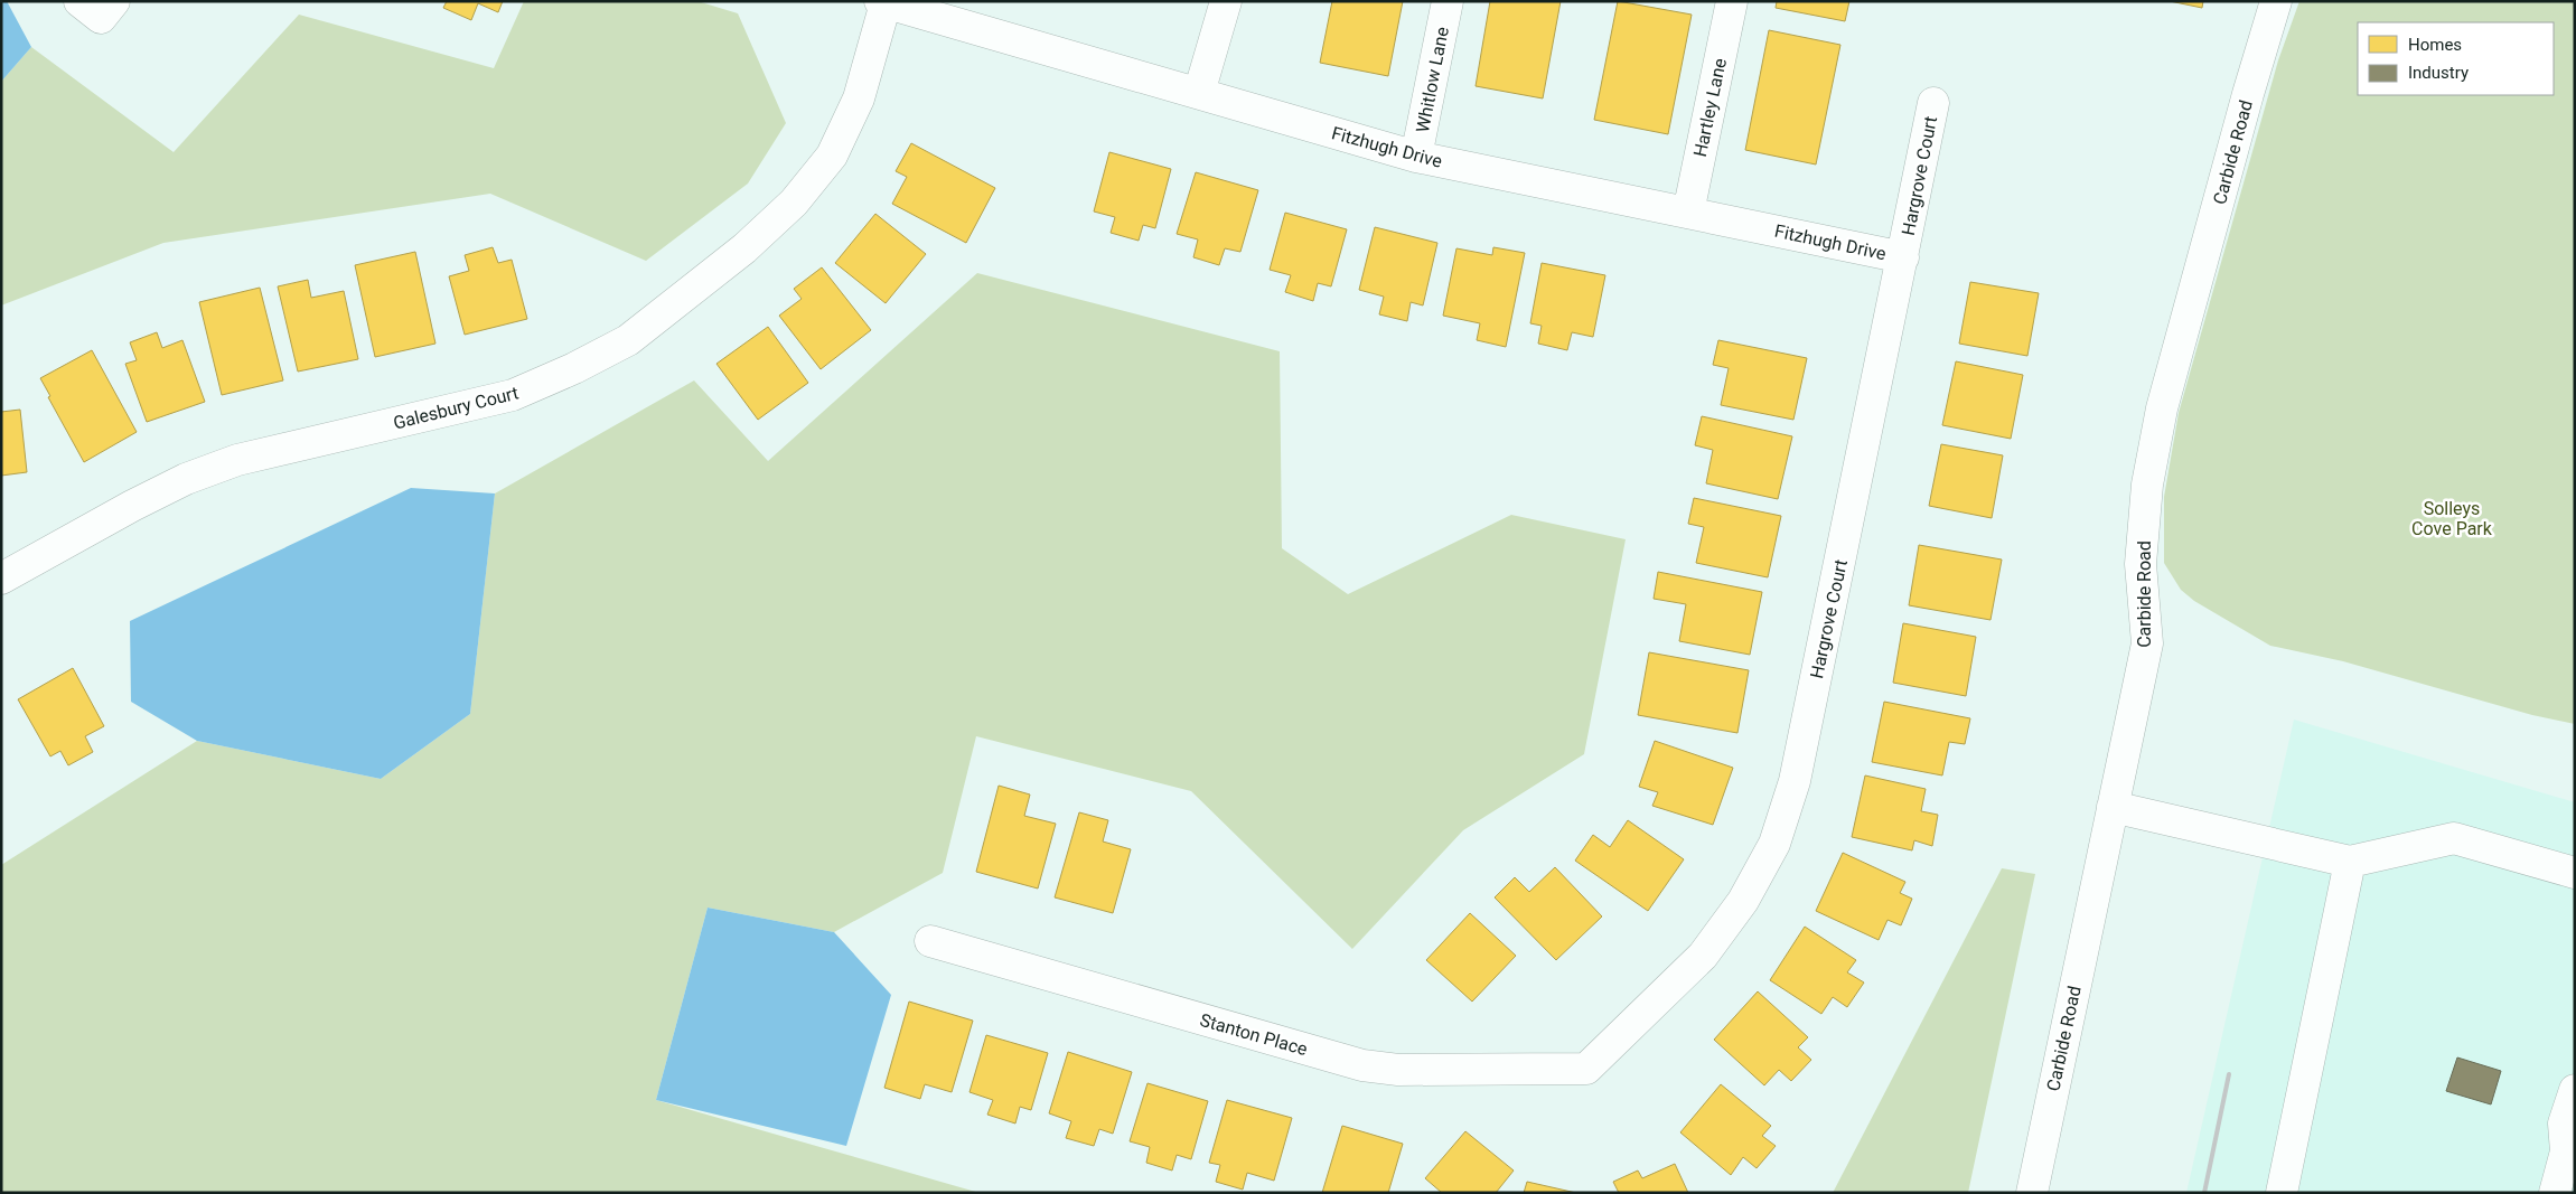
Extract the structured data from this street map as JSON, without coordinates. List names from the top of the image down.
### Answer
{
  "streets": {
    "street": [
      "Whitlow Lane",
      "Hartley Lane",
      "Fitzhugh Drive",
      "Carbide Road",
      "Hargrove Court",
      "Galesbury Court",
      "Stanton Place"
    ]
  },
  "crossings": [
    ["Whitlow Lane", "Fitzhugh Drive"],
    ["Hartley Lane", "Fitzhugh Drive"],
    ["Fitzhugh Drive", "Hargrove Court"],
    ["Fitzhugh Drive", "Galesbury Court"],
    ["Hargrove Court", "Stanton Place"]
  ],
  "parks": ["Solleys Cove Park"],
  "legend": ["Homes", "Industry"]
}
